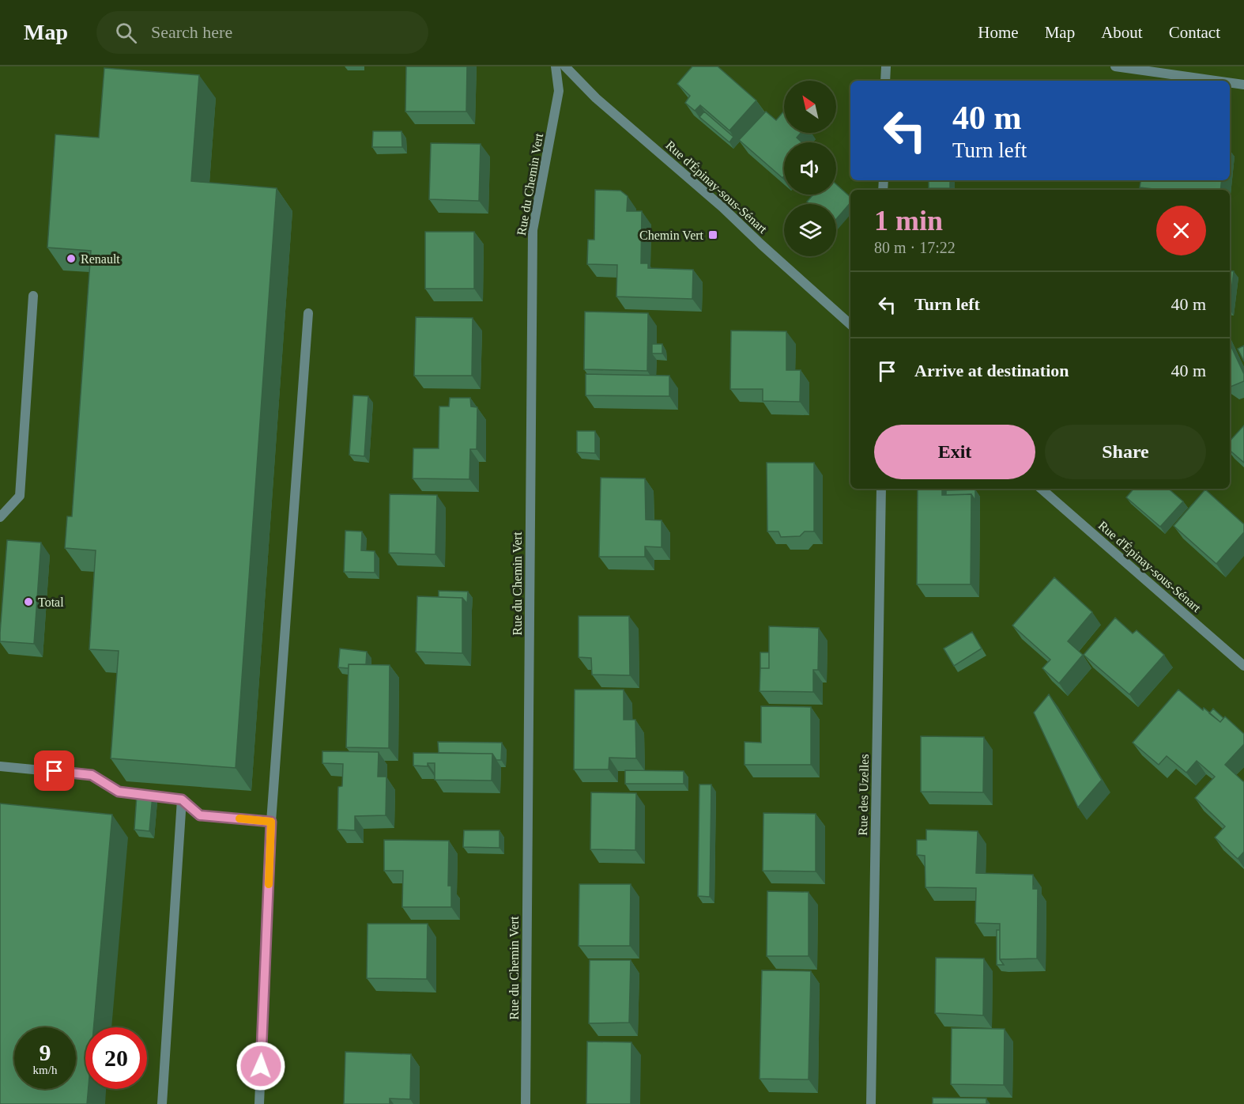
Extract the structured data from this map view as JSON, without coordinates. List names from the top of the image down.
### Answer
{
  "streets": {
    "street": ["Rue du Chemin Vert", "Rue d'Épinay-sous-Sénart", "Rue des Uzelles"]
  },
  "places": {
    "transit": ["Chemin Vert"],
    "other": ["Renault", "Total"]
  },
  "north": "top left",
  "page": {
    "header": "Map",
    "search": "Search here",
    "nav": [
      "Home",
      "Map",
      "About",
      "Contact"
    ],
    "turn": ["40 m", "Turn left"],
    "heading": ["1 min", "80 m · 17:22"],
    "list": [
      {
        "name": "Turn left",
        "value": "40 m"
      },
      {
        "name": "Arrive at destination",
        "value": "40 m"
      }
    ],
    "buttons": ["Exit", "Share"],
    "speed": "9 km/h",
    "limit": "20"
  }
}
